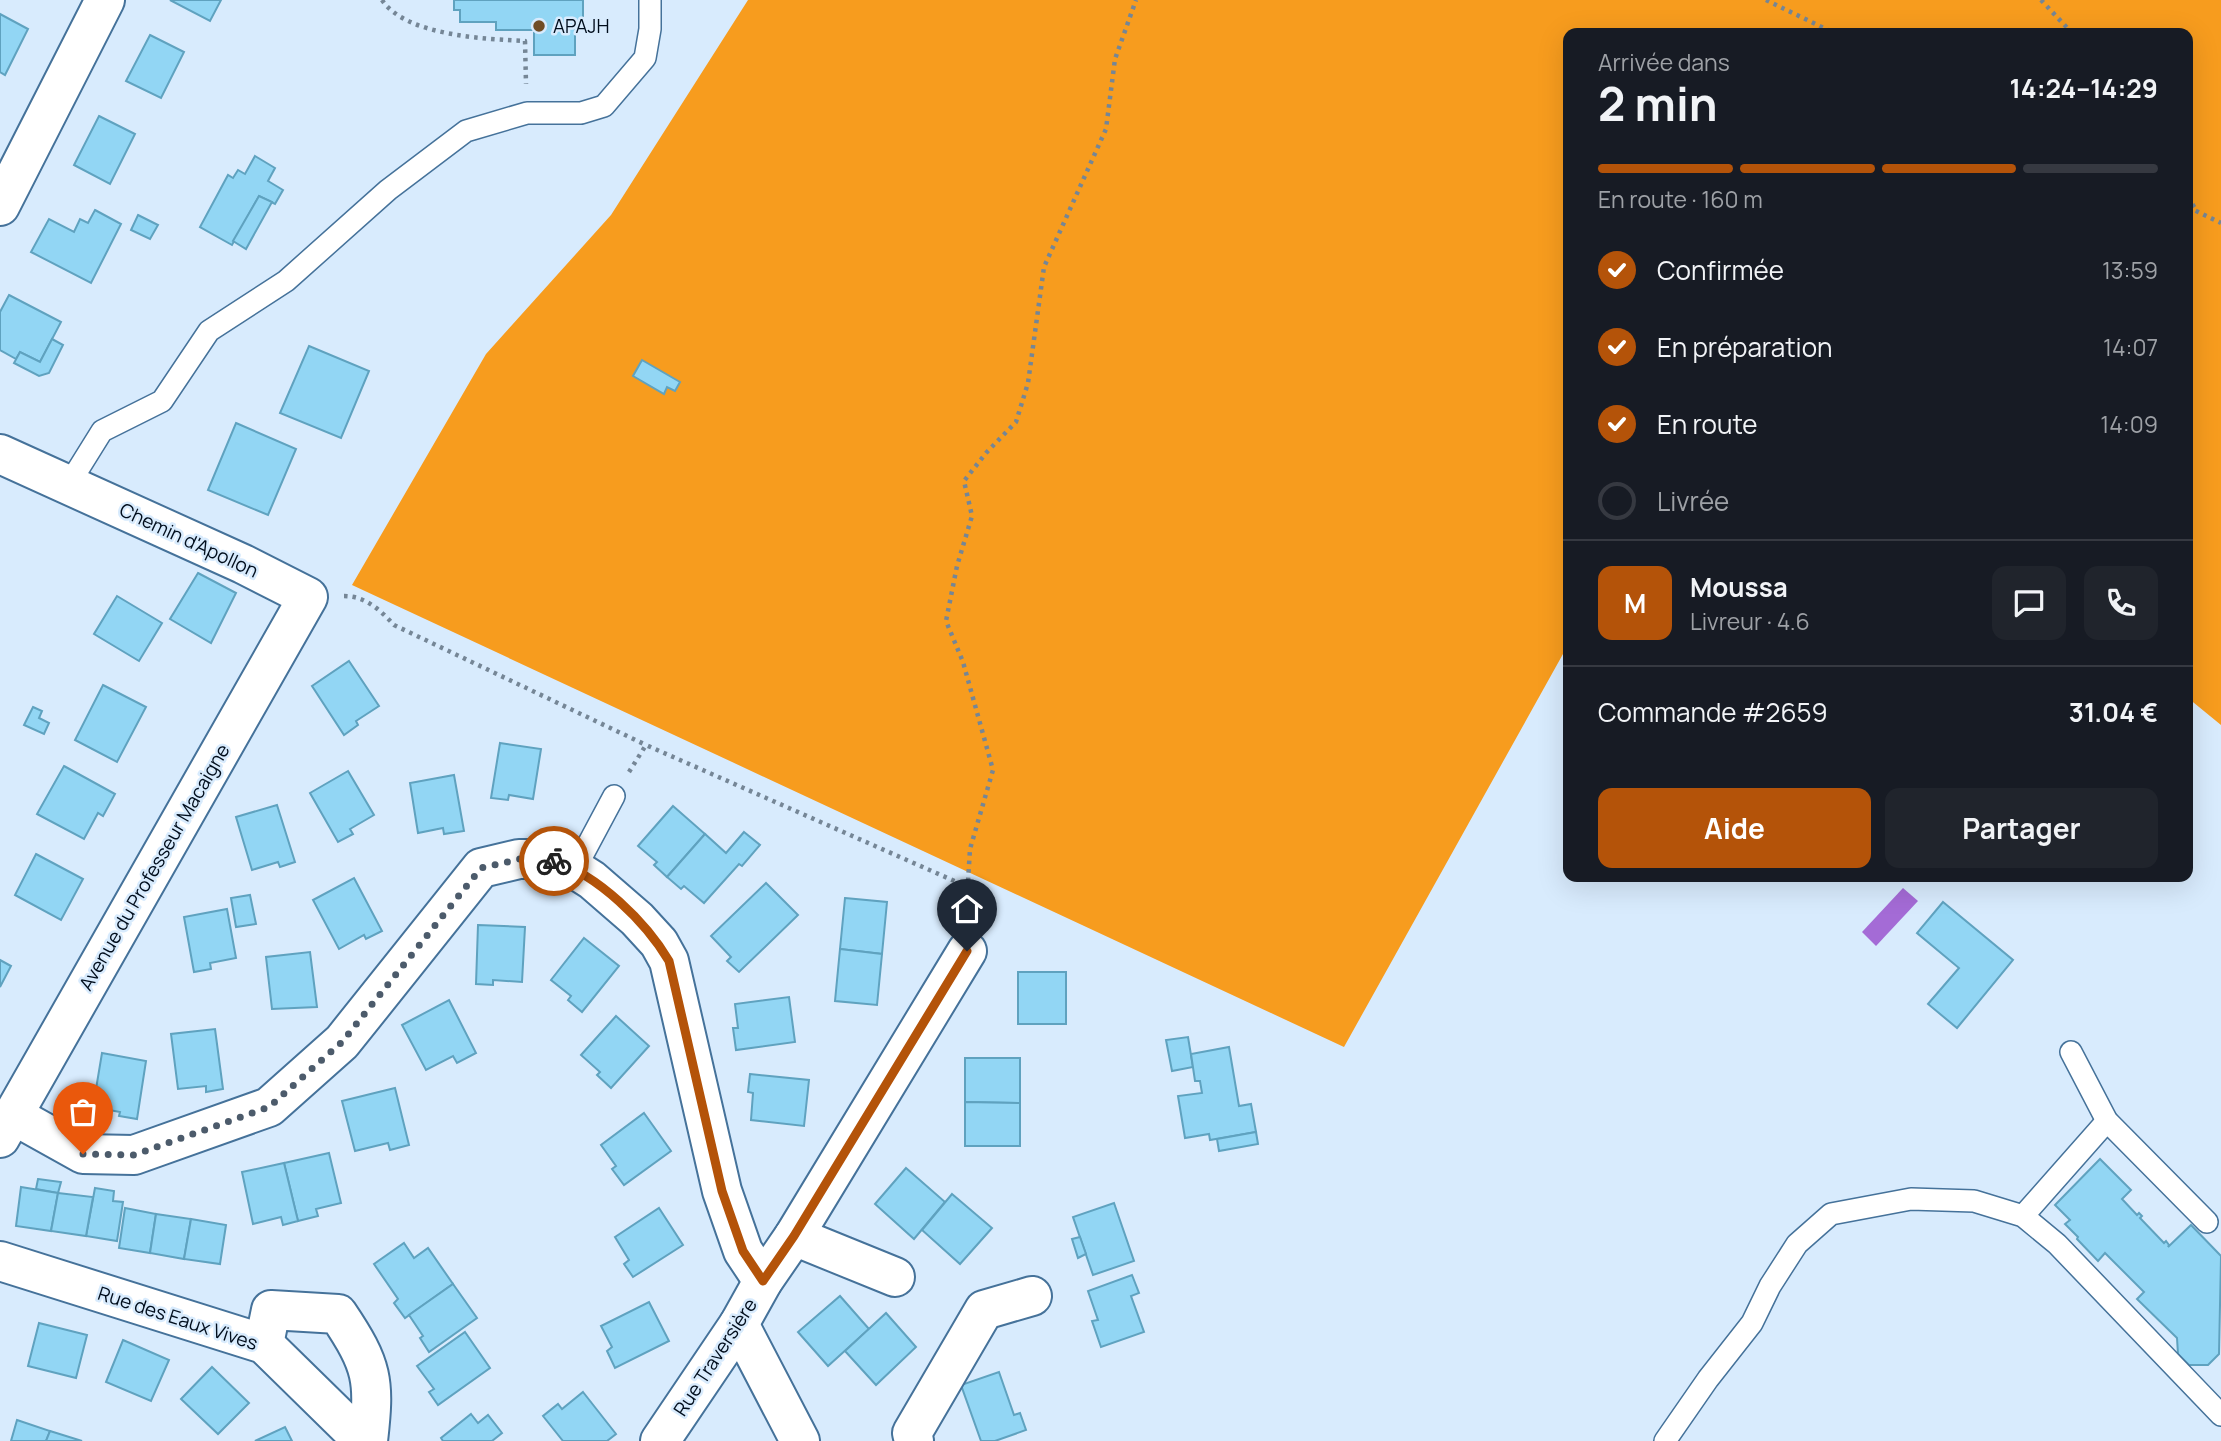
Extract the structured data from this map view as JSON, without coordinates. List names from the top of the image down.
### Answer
{
  "streets": {
    "street": [
      "Chemin d'Apollon",
      "Avenue du Professeur Macaigne",
      "Rue des Eaux Vives",
      "Rue Traversière"
    ]
  },
  "crossings": [
    ["Chemin d'Apollon", "Avenue du Professeur Macaigne"]
  ],
  "places": ["APAJH"],
  "page": {
    "heading": ["2 min", "Arrivée dans", "14:24–14:29"],
    "panel": [
      "Moussa",
      "Livreur · 4.6",
      "Commande #2659",
      "31.04 €"
    ],
    "bar": "En route · 160 m",
    "list": [
      ["Confirmée", "13:59"],
      ["En préparation", "14:07"],
      ["En route", "14:09"],
      "Livrée"
    ],
    "round": "M",
    "buttons": ["Aide", "Partager"]
  }
}
